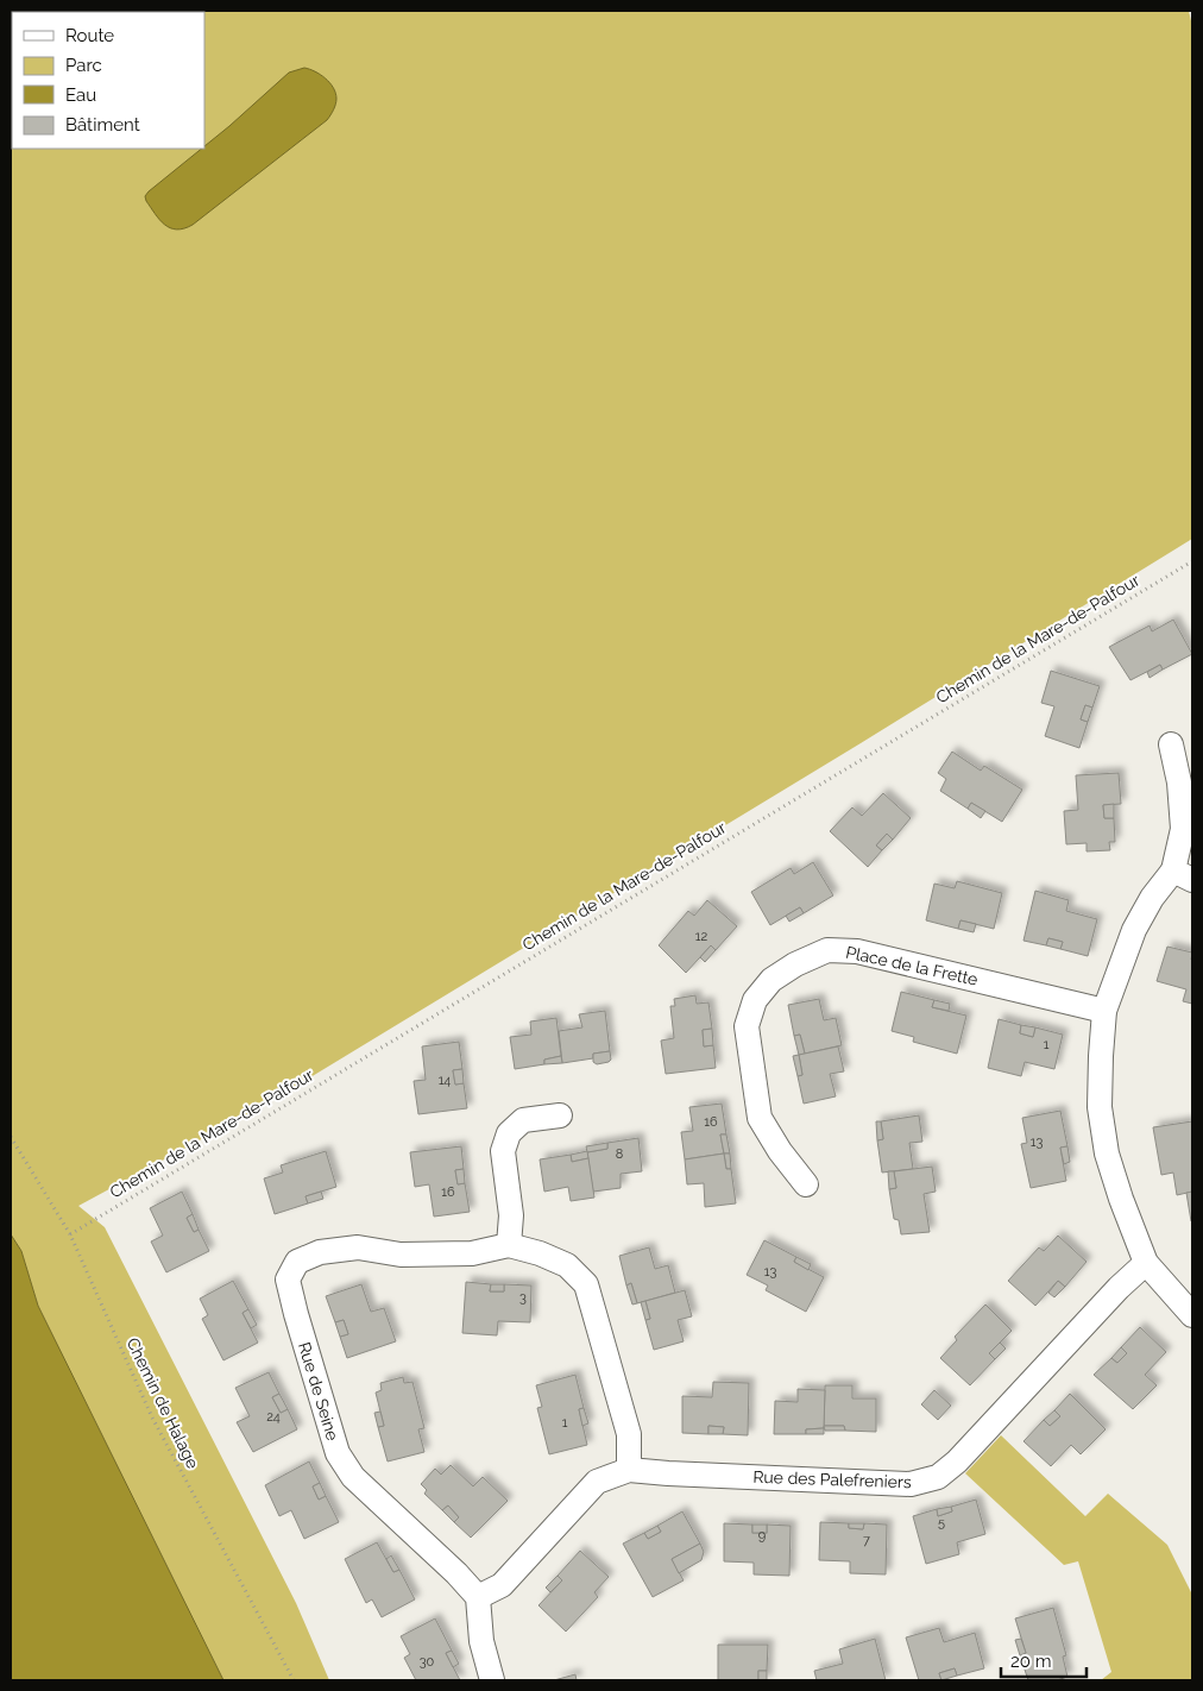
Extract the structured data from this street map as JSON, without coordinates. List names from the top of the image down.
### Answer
{
  "streets": {
    "street": ["Place de la Frette", "Rue de Seine", "Rue des Palefreniers"],
    "path": ["Chemin de la Mare-de-Palfour", "Chemin de Halage"]
  },
  "crossings": [
    ["Chemin de la Mare-de-Palfour", "Chemin de Halage"],
    ["Rue de Seine", "Rue des Palefreniers"]
  ],
  "house_numbers": [
    "12",
    "1",
    "14",
    "16",
    "13",
    "8",
    "16",
    "13",
    "3",
    "24",
    "1",
    "5",
    "9",
    "7",
    "30"
  ],
  "legend": [
    "Route",
    "Parc",
    "Eau",
    "Bâtiment"
  ],
  "scale_bar": "20 m"
}
